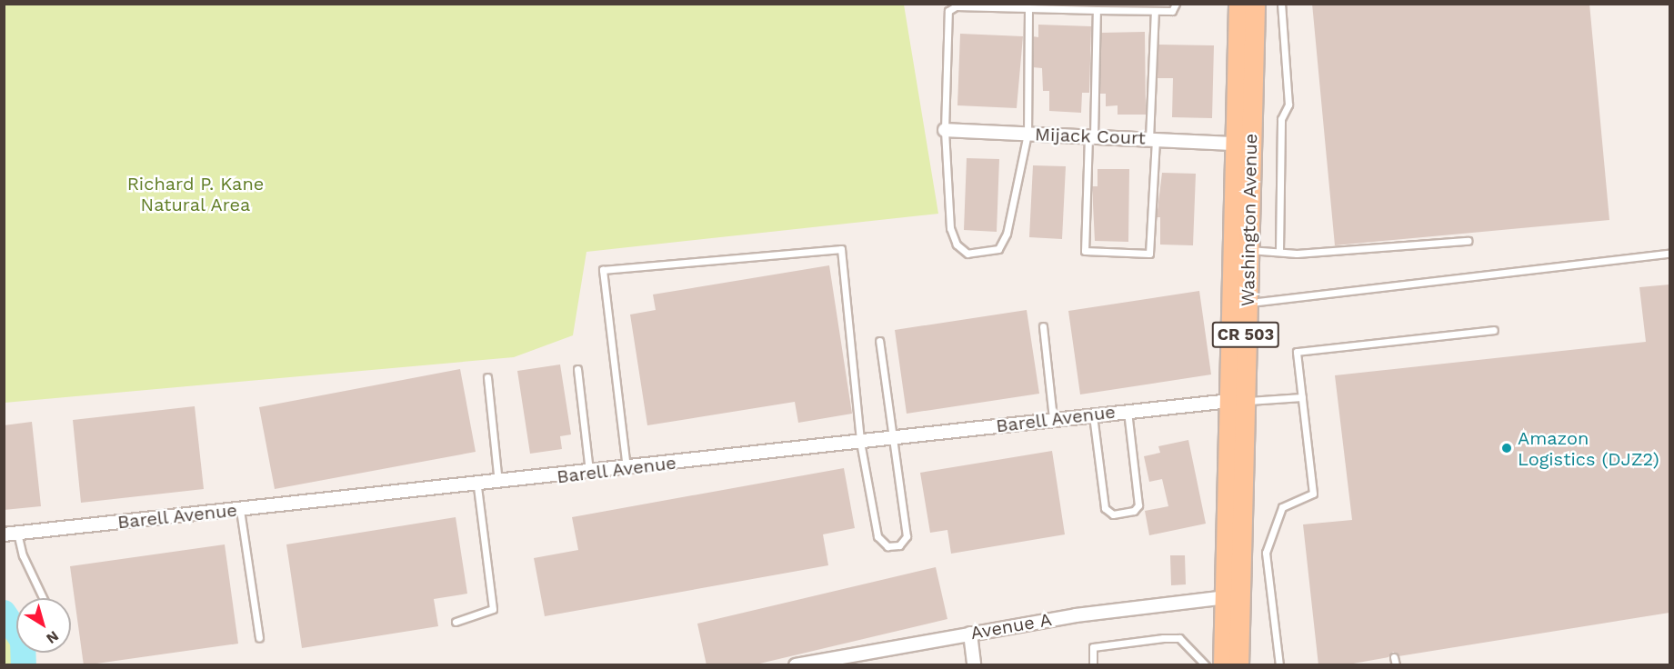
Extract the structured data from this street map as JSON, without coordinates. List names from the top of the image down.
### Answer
{
  "streets": {
    "main road": ["Washington Avenue", "CR 503"],
    "street": ["Mijack Court", "Barell Avenue", "Avenue A"]
  },
  "crossings": [
    ["Mijack Court", "Washington Avenue"],
    ["Washington Avenue", "Barell Avenue"],
    ["Washington Avenue", "Avenue A"]
  ],
  "parks": ["Richard P. Kane Natural Area"],
  "places": ["Amazon Logistics (DJZ2)"],
  "north": "bottom right"
}
